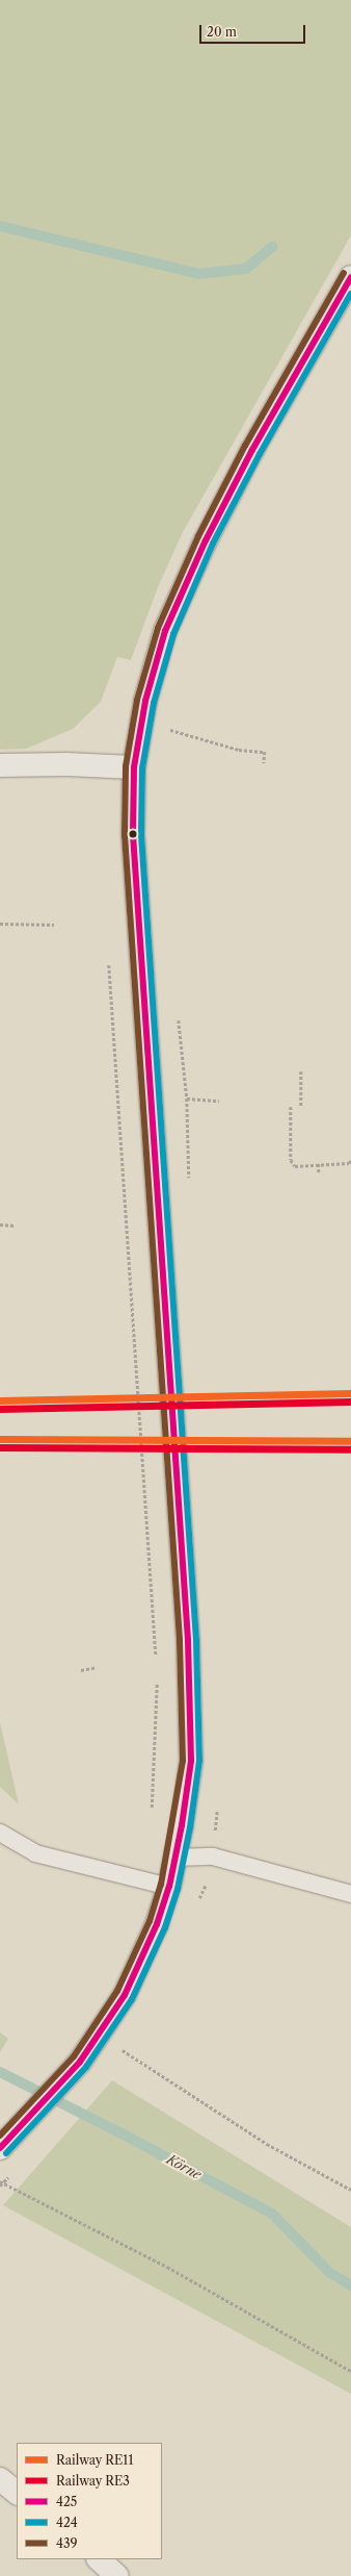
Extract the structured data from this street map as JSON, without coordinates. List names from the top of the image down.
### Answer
{
  "water": ["Körne"],
  "lines": [
    "transit line 439",
    "transit line 425",
    "transit line 424",
    "rail line RE11",
    "rail line RE3"
  ],
  "legend": [
    "Railway RE11",
    "Railway RE3",
    "425",
    "424",
    "439"
  ],
  "scale_bar": "20 m"
}
